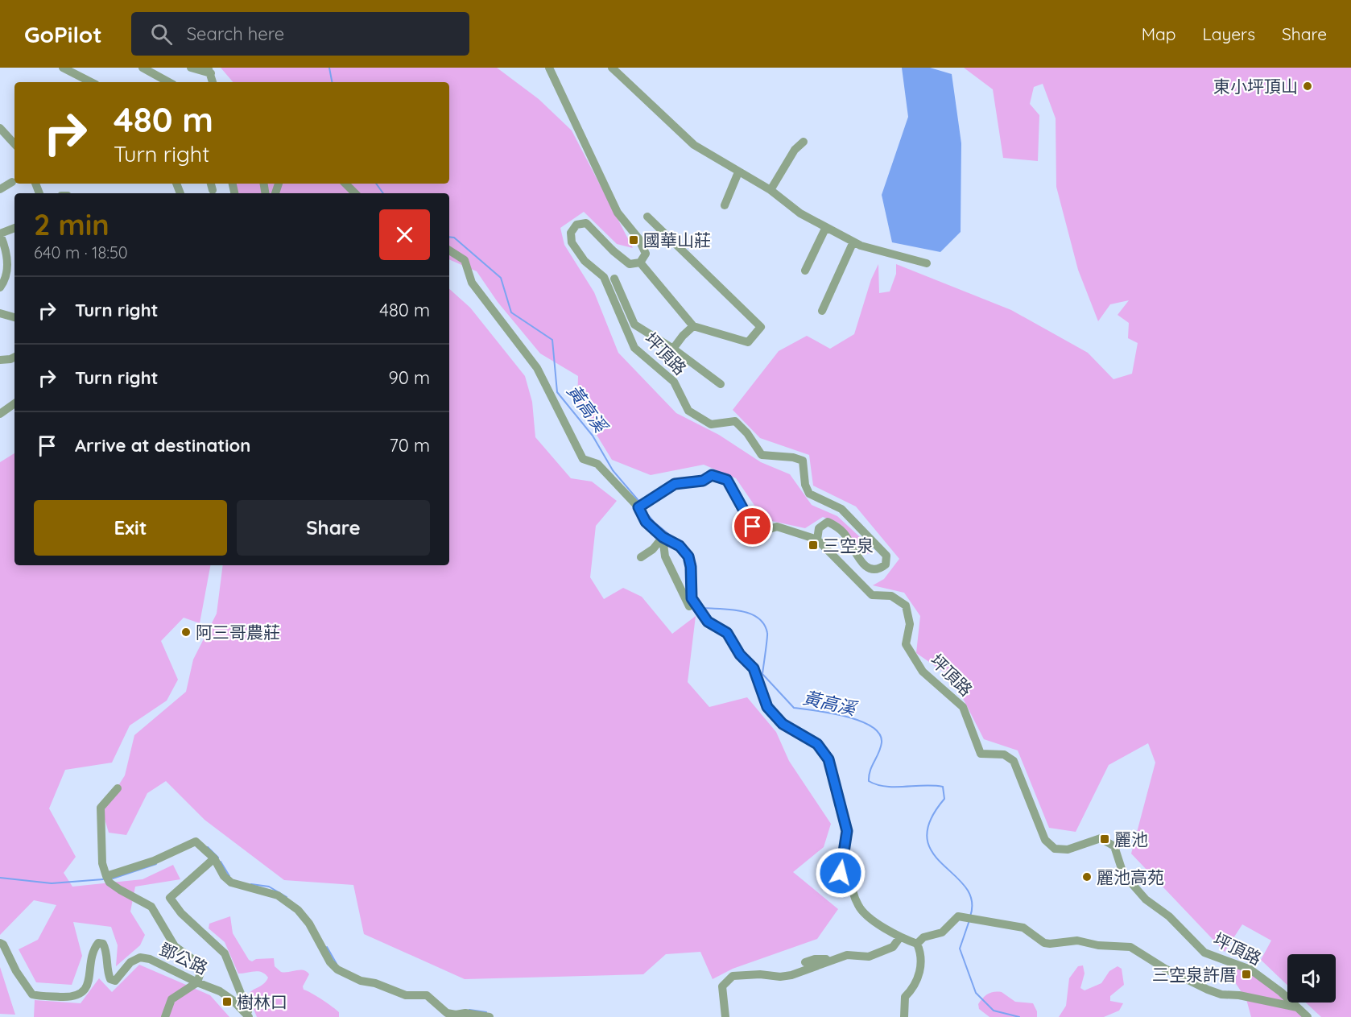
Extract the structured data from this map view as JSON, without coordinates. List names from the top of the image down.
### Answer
{
  "streets": {
    "street": ["坪頂路", "鄧公路"]
  },
  "water": ["黃高溪"],
  "places": {
    "other": ["東小坪頂山", "阿三哥農莊", "麗池高苑"],
    "transit": [
      "國華山莊",
      "三空泉",
      "麗池",
      "三空泉許厝",
      "樹林口"
    ]
  },
  "page": {
    "header": "GoPilot",
    "search": "Search here",
    "nav": ["Map", "Layers", "Share"],
    "turn": ["480 m", "Turn right"],
    "heading": ["2 min", "640 m · 18:50"],
    "list": [
      {
        "name": "Turn right",
        "value": "480 m"
      },
      {
        "name": "Turn right",
        "value": "90 m"
      },
      {
        "name": "Arrive at destination",
        "value": "70 m"
      }
    ],
    "buttons": ["Exit", "Share"]
  }
}
